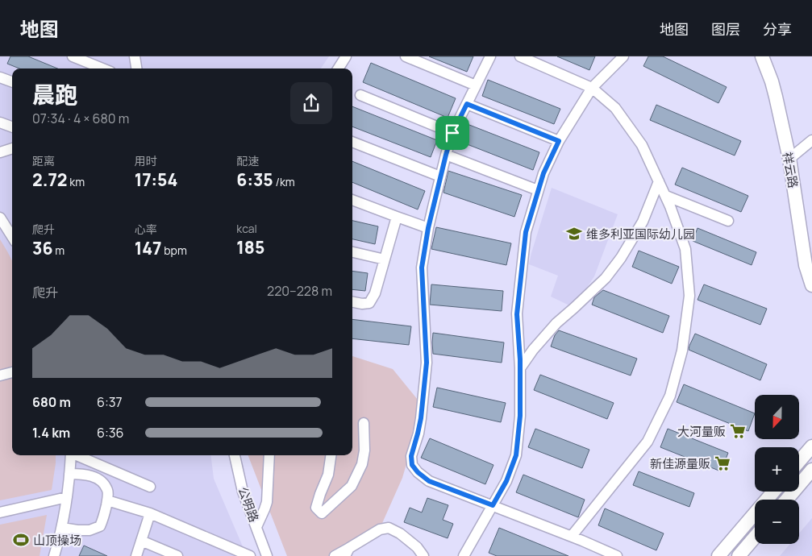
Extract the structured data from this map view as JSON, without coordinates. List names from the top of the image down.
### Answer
{
  "streets": {
    "main road": ["祥云路"],
    "street": ["公明路"]
  },
  "places": {
    "school or university": ["维多利亚国际幼儿园"],
    "supermarket": ["大河量贩", "新佳源量贩"],
    "sports": ["山顶操场"]
  },
  "north": "bottom",
  "page": {
    "header": "地图",
    "nav": ["地图", "图层", "分享"],
    "heading": ["晨跑", "07:34 · 4 × 680 m"],
    "stats": [
      ["距离", "2.72 km"],
      ["用时", "17:54"],
      ["配速", "6:35 /km"],
      ["爬升", "36 m"],
      ["心率", "147 bpm"],
      ["kcal", "185"]
    ],
    "chart": ["爬升", "220–228 m"],
    "list": [
      {
        "name": "680 m",
        "note": "6:37"
      },
      {
        "name": "1.4 km",
        "note": "6:36"
      }
    ],
    "map_buttons": ["+", "−"]
  }
}
